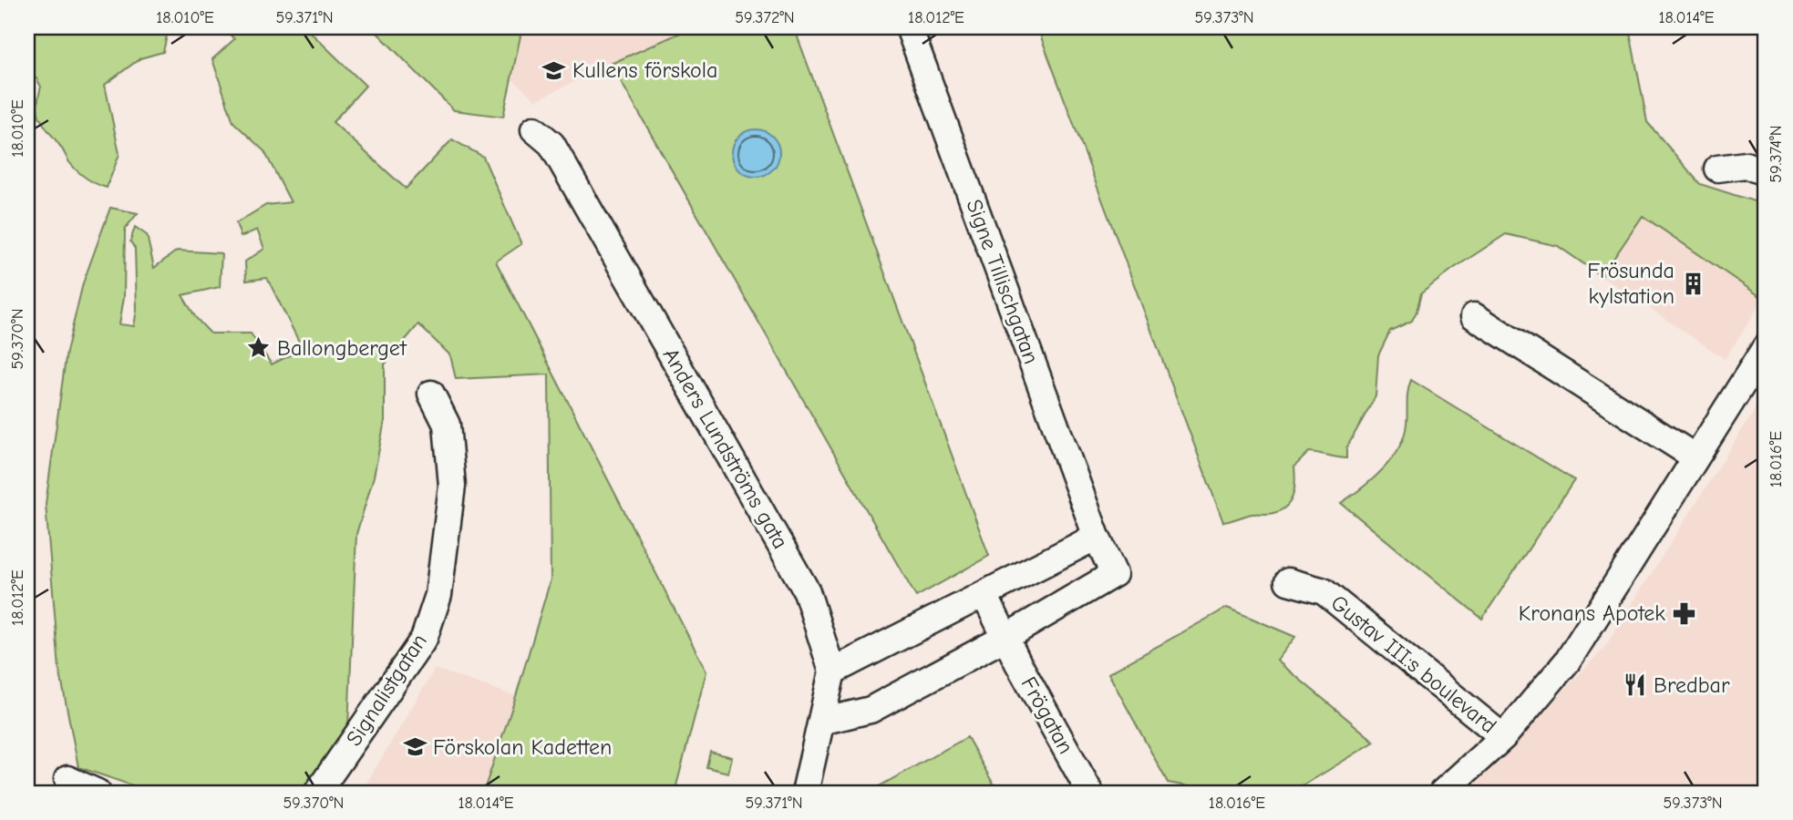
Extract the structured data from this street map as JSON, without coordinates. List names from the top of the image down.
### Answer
{
  "streets": {
    "street": [
      "Signe Tillischgatan",
      "Anders Lundströms gata",
      "Gustav III:s boulevard",
      "Signalistgatan",
      "Frögatan"
    ]
  },
  "crossings": [
    ["Signe Tillischgatan", "Anders Lundströms gata"],
    ["Signe Tillischgatan", "Frögatan"]
  ],
  "places": {
    "school or university": ["Kullens förskola", "Förskolan Kadetten"],
    "building": ["Frösunda kylstation"],
    "place": ["Ballongberget"],
    "pharmacy": ["Kronans Apotek"],
    "restaurant": ["Bredbar"]
  },
  "coordinates": [
    "18.010°E",
    "59.371°N",
    "59.372°N",
    "18.012°E",
    "59.373°N",
    "18.014°E",
    "59.374°N",
    "59.370°N",
    "18.016°E"
  ]
}
